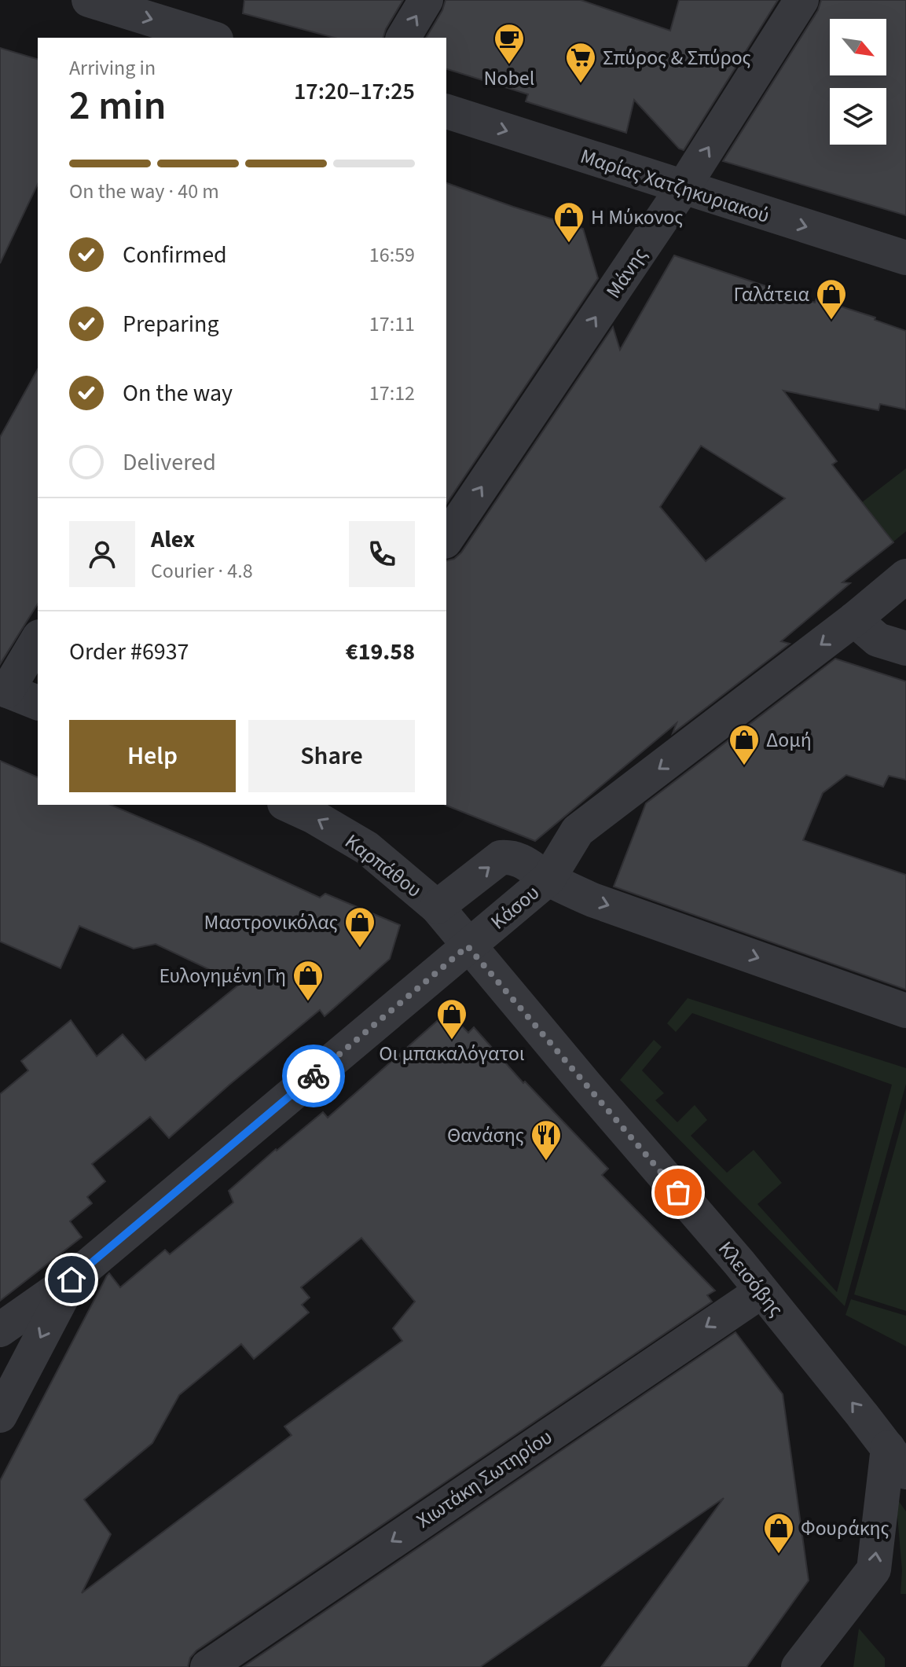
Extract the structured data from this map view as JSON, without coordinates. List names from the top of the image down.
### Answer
{
  "streets": {
    "street": [
      "Μαρίας Χατζηκυριακού",
      "Μάνης",
      "Καρπάθου",
      "Κάσου",
      "Κλεισόβης",
      "Χιωτάκη Σωτηρίου"
    ]
  },
  "crossings": [
    ["Μαρίας Χατζηκυριακού", "Μάνης"],
    ["Καρπάθου", "Κάσου"],
    ["Καρπάθου", "Κλεισόβης"],
    ["Κάσου", "Κλεισόβης"],
    ["Κλεισόβης", "Χιωτάκη Σωτηρίου"]
  ],
  "one_way": [
    "Μαρίας Χατζηκυριακού",
    "Μάνης",
    "Καρπάθου",
    "Χιωτάκη Σωτηρίου"
  ],
  "places": {
    "cafe": ["Nobel"],
    "supermarket": ["Σπύρος & Σπύρος"],
    "shop": [
      "Η Μύκονος",
      "Γαλάτεια",
      "Δομή",
      "Μαστρονικόλας",
      "Ευλογημένη Γη",
      "Οι μπακαλόγατοι",
      "Φουράκης"
    ],
    "restaurant": ["Θανάσης"]
  },
  "north": "bottom right",
  "page": {
    "heading": ["2 min", "Arriving in", "17:20–17:25"],
    "panel": [
      "Alex",
      "Courier · 4.8",
      "Order #6937",
      "€19.58"
    ],
    "bar": "On the way · 40 m",
    "list": [
      ["Confirmed", "16:59"],
      ["Preparing", "17:11"],
      ["On the way", "17:12"],
      "Delivered"
    ],
    "buttons": ["Help", "Share"]
  }
}
